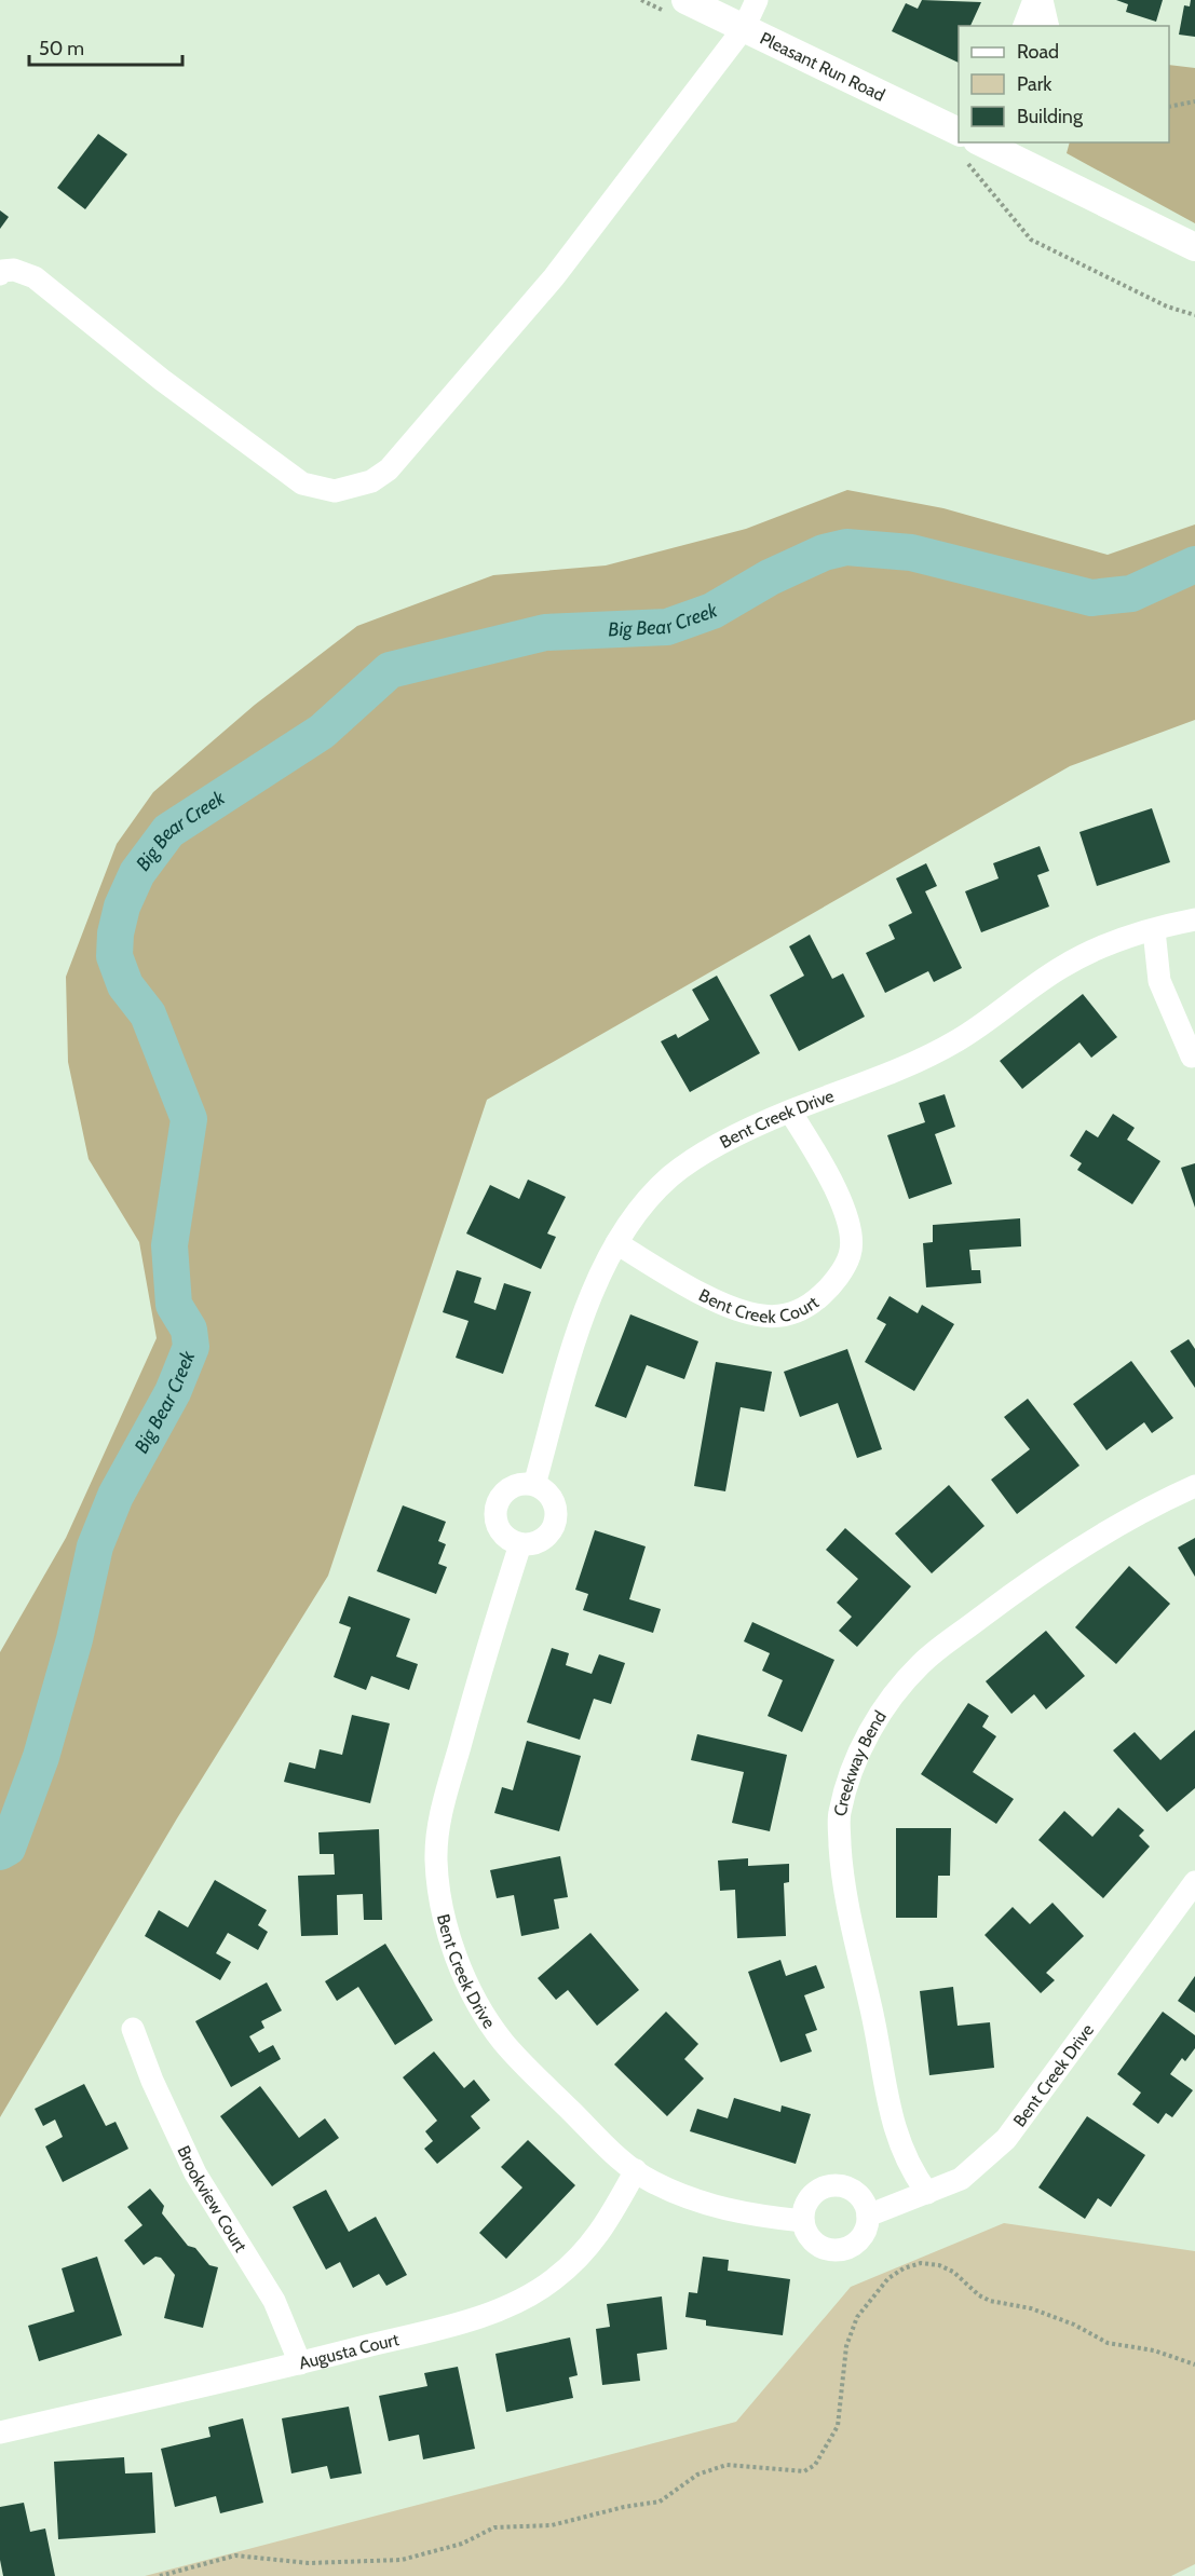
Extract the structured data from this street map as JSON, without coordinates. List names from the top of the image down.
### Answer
{
  "streets": {
    "main road": ["Pleasant Run Road"],
    "street": [
      "Bent Creek Drive",
      "Bent Creek Court",
      "Creekway Bend",
      "Brookview Court",
      "Augusta Court"
    ]
  },
  "crossings": [
    ["Bent Creek Drive", "Bent Creek Court"],
    ["Bent Creek Drive", "Creekway Bend"],
    ["Bent Creek Drive", "Augusta Court"],
    ["Brookview Court", "Augusta Court"]
  ],
  "water": ["Big Bear Creek"],
  "legend": ["Road", "Park", "Building"],
  "scale_bar": "50 m"
}
